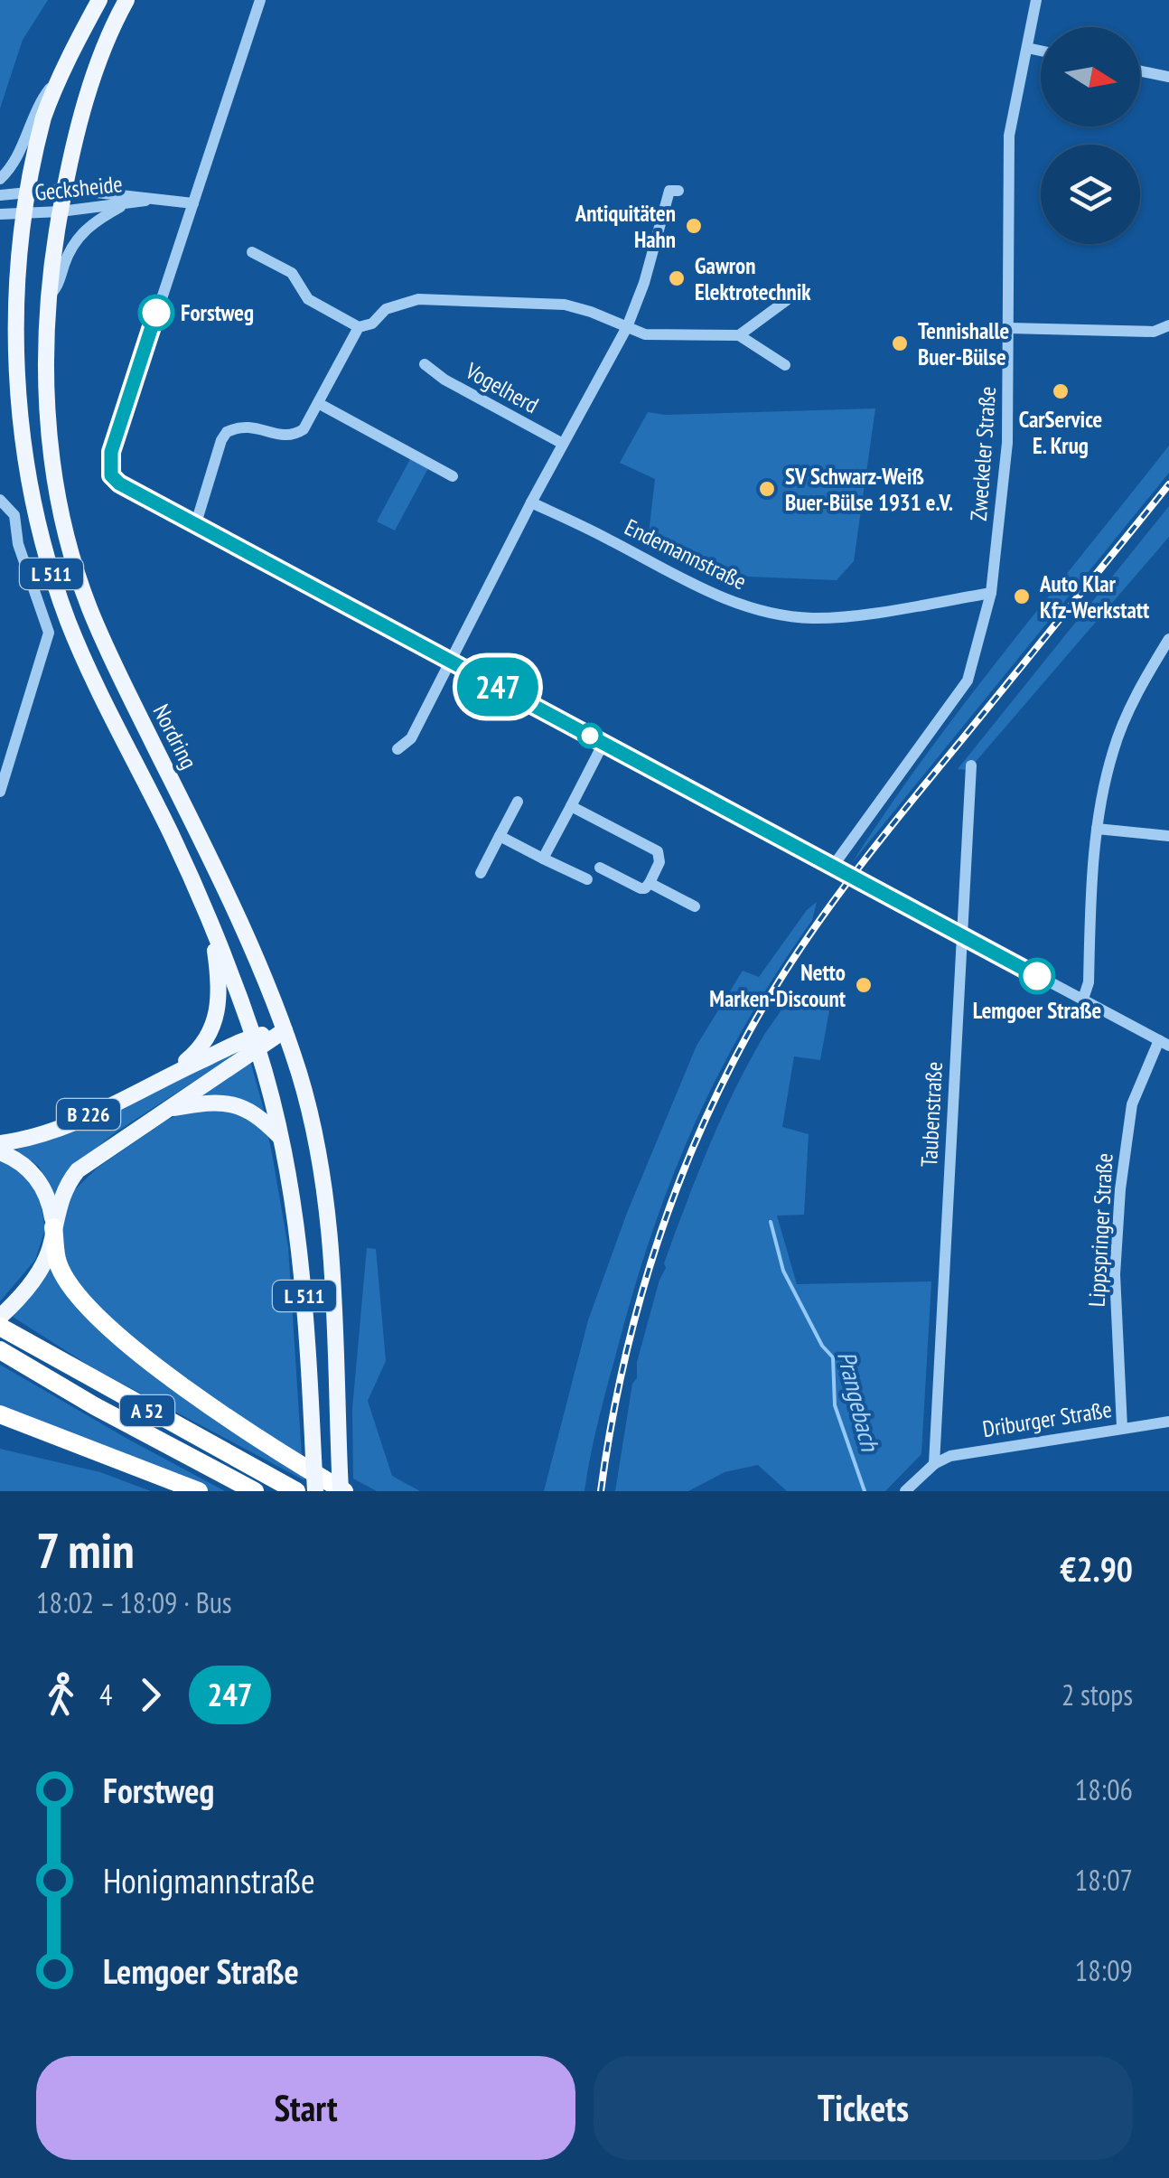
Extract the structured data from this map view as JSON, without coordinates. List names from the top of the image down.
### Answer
{
  "streets": {
    "highway": ["A 52"],
    "main road": ["L 511", "Nordring", "B 226"],
    "street": [
      "Gecksheide",
      "Vogelherd",
      "Zweckeler Straße",
      "Endemannstraße",
      "Taubenstraße",
      "Lippspringer Straße",
      "Driburger Straße"
    ]
  },
  "crossings": [
    ["Gecksheide", "L 511"],
    ["Gecksheide", "Nordring"],
    ["Zweckeler Straße", "Endemannstraße"],
    ["L 511", "B 226"],
    ["Nordring", "B 226"],
    ["B 226", "A 52"],
    ["Taubenstraße", "Driburger Straße"],
    ["Lippspringer Straße", "Driburger Straße"]
  ],
  "water": ["Prangebach"],
  "places": [
    "Antiquitäten Hahn",
    "Gawron Elektrotechnik",
    "Forstweg",
    "Tennishalle Buer-Bülse",
    "CarService E. Krug",
    "SV Schwarz-Weiß Buer-Bülse 1931 e.V.",
    "Auto Klar Kfz-Werkstatt",
    "Lemgoer Straße",
    "Netto Marken-Discount"
  ],
  "lines": ["bus line 247"],
  "north": "right",
  "page": {
    "on_map": "247",
    "heading": ["7 min", "18:02 – 18:09 · Bus", "€2.90"],
    "legs": ["4", "247", "2 stops"],
    "list": [
      {
        "name": "Forstweg",
        "value": "18:06"
      },
      {
        "name": "Honigmannstraße",
        "value": "18:07"
      },
      {
        "name": "Lemgoer Straße",
        "value": "18:09"
      }
    ],
    "buttons": ["Start", "Tickets"]
  }
}
